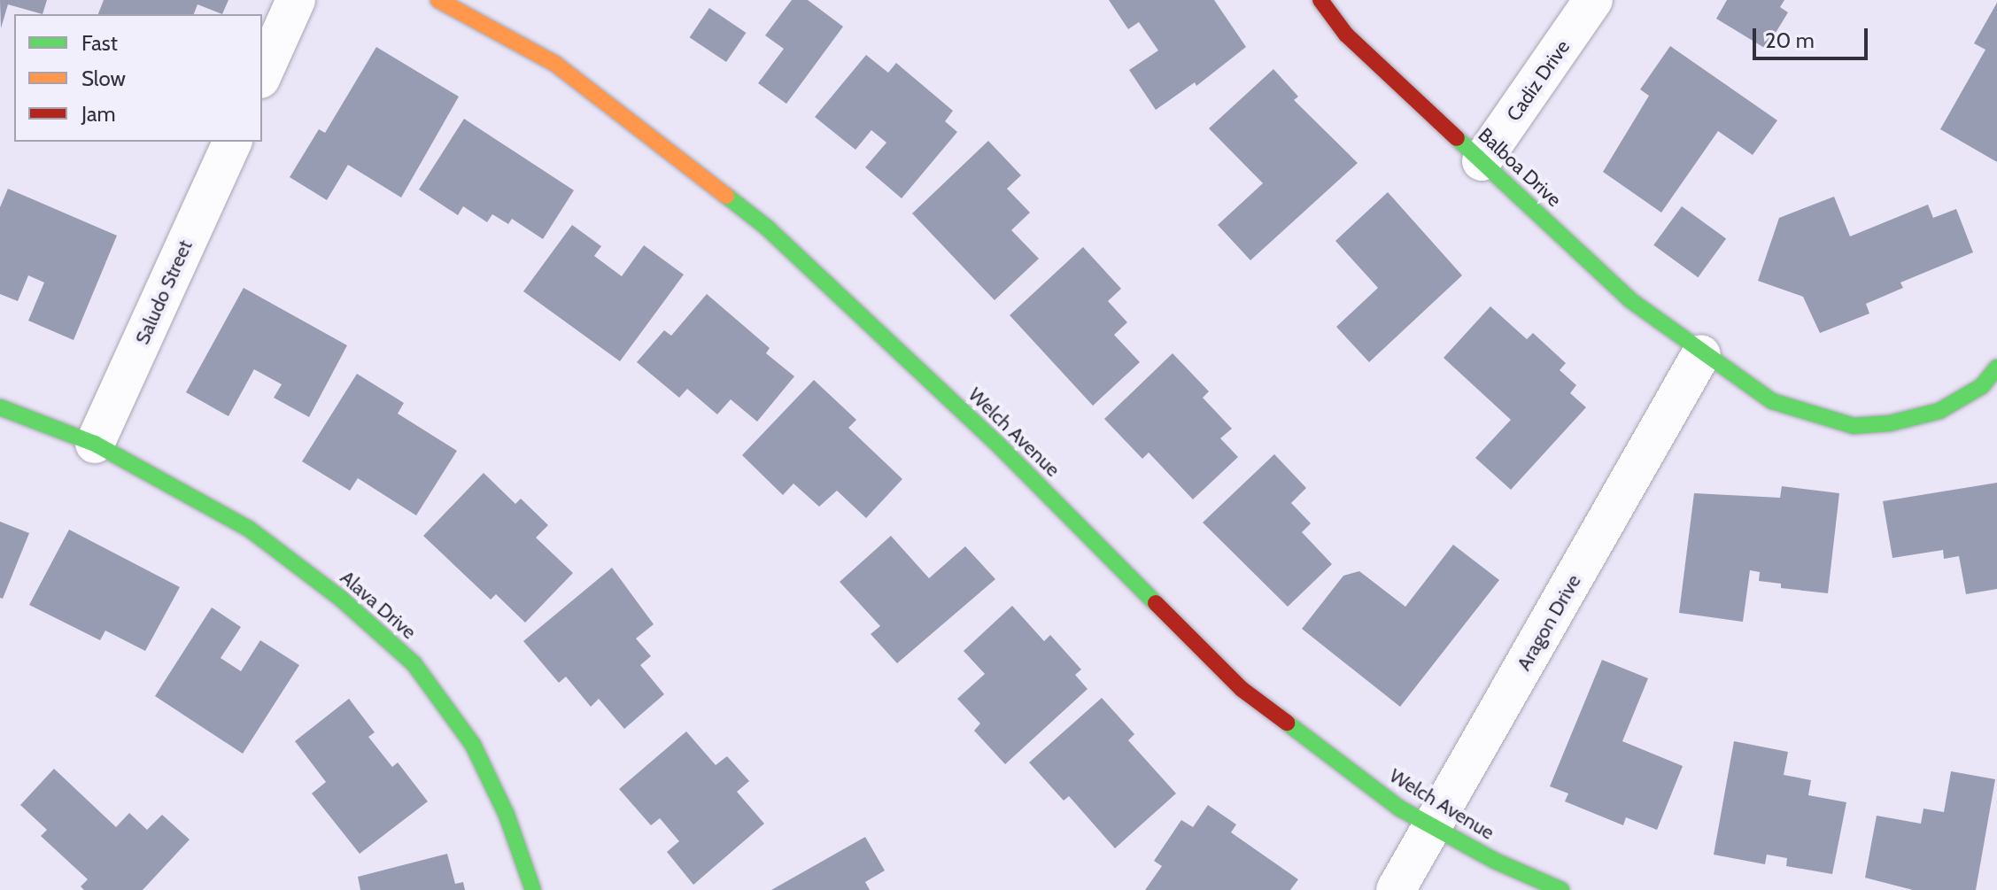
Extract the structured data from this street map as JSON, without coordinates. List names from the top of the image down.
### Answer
{
  "streets": {
    "street": [
      "Cadiz Drive",
      "Balboa Drive",
      "Saludo Street",
      "Welch Avenue",
      "Alava Drive",
      "Aragon Drive"
    ]
  },
  "crossings": [
    ["Cadiz Drive", "Balboa Drive"],
    ["Balboa Drive", "Aragon Drive"],
    ["Saludo Street", "Alava Drive"],
    ["Welch Avenue", "Aragon Drive"]
  ],
  "legend": ["Fast", "Slow", "Jam"],
  "scale_bar": "20 m"
}
